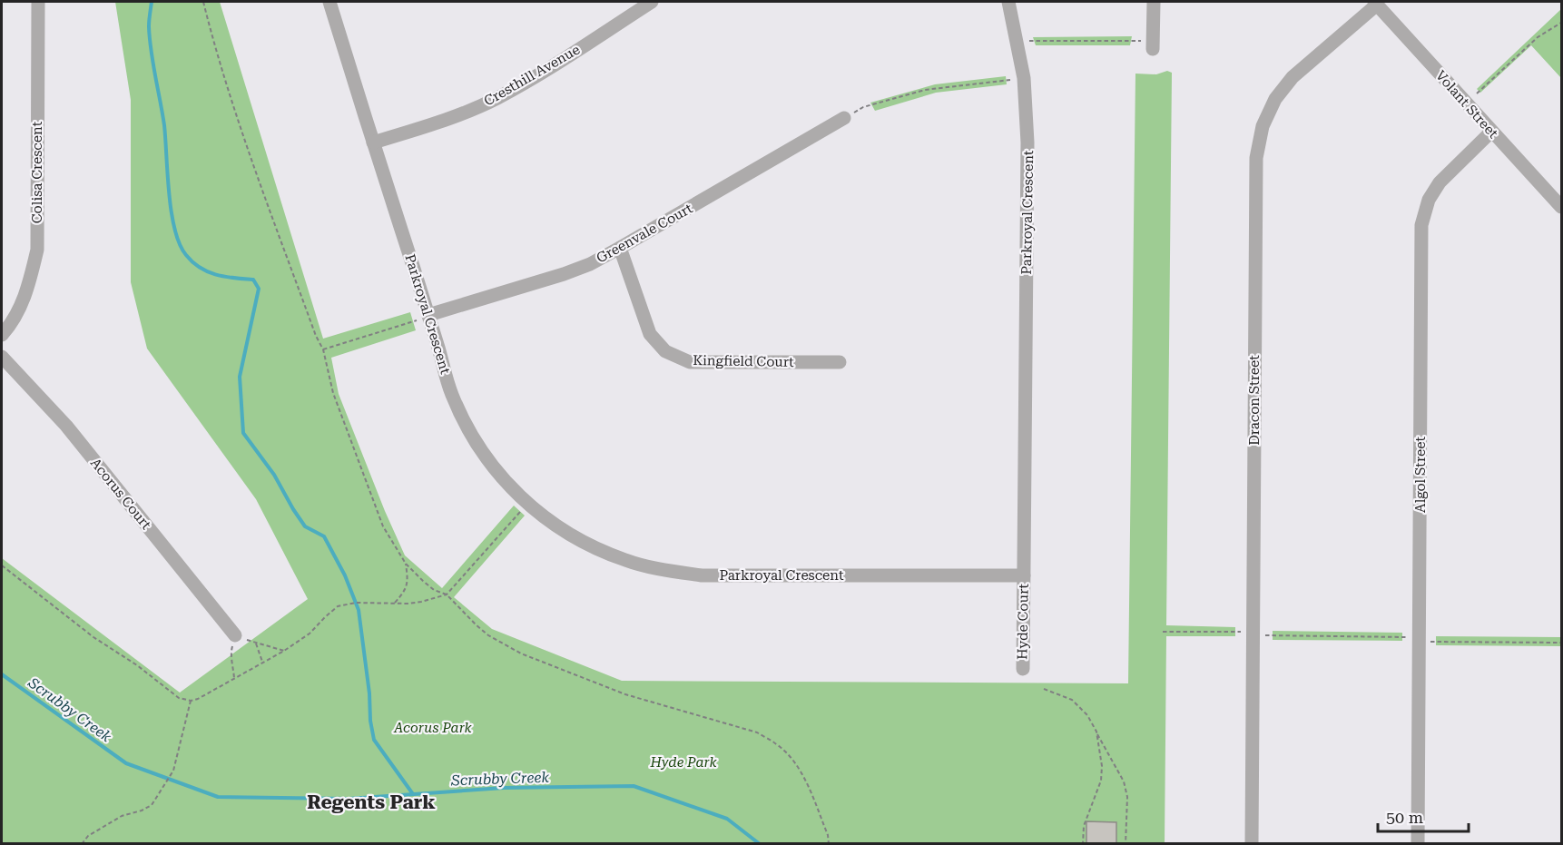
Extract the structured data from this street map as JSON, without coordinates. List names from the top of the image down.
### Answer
{
  "streets": {
    "street": [
      "Cresthill Avenue",
      "Volant Street",
      "Colisa Crescent",
      "Parkroyal Crescent",
      "Greenvale Court",
      "Kingfield Court",
      "Dracon Street",
      "Algol Street",
      "Acorus Court",
      "Hyde Court"
    ]
  },
  "crossings": [
    ["Cresthill Avenue", "Parkroyal Crescent"],
    ["Volant Street", "Dracon Street"],
    ["Volant Street", "Algol Street"],
    ["Parkroyal Crescent", "Greenvale Court"],
    ["Parkroyal Crescent", "Hyde Court"],
    ["Greenvale Court", "Kingfield Court"]
  ],
  "districts": ["Regents Park"],
  "water": ["Scrubby Creek"],
  "parks": ["Acorus Park", "Hyde Park"],
  "scale_bar": "50 m"
}
